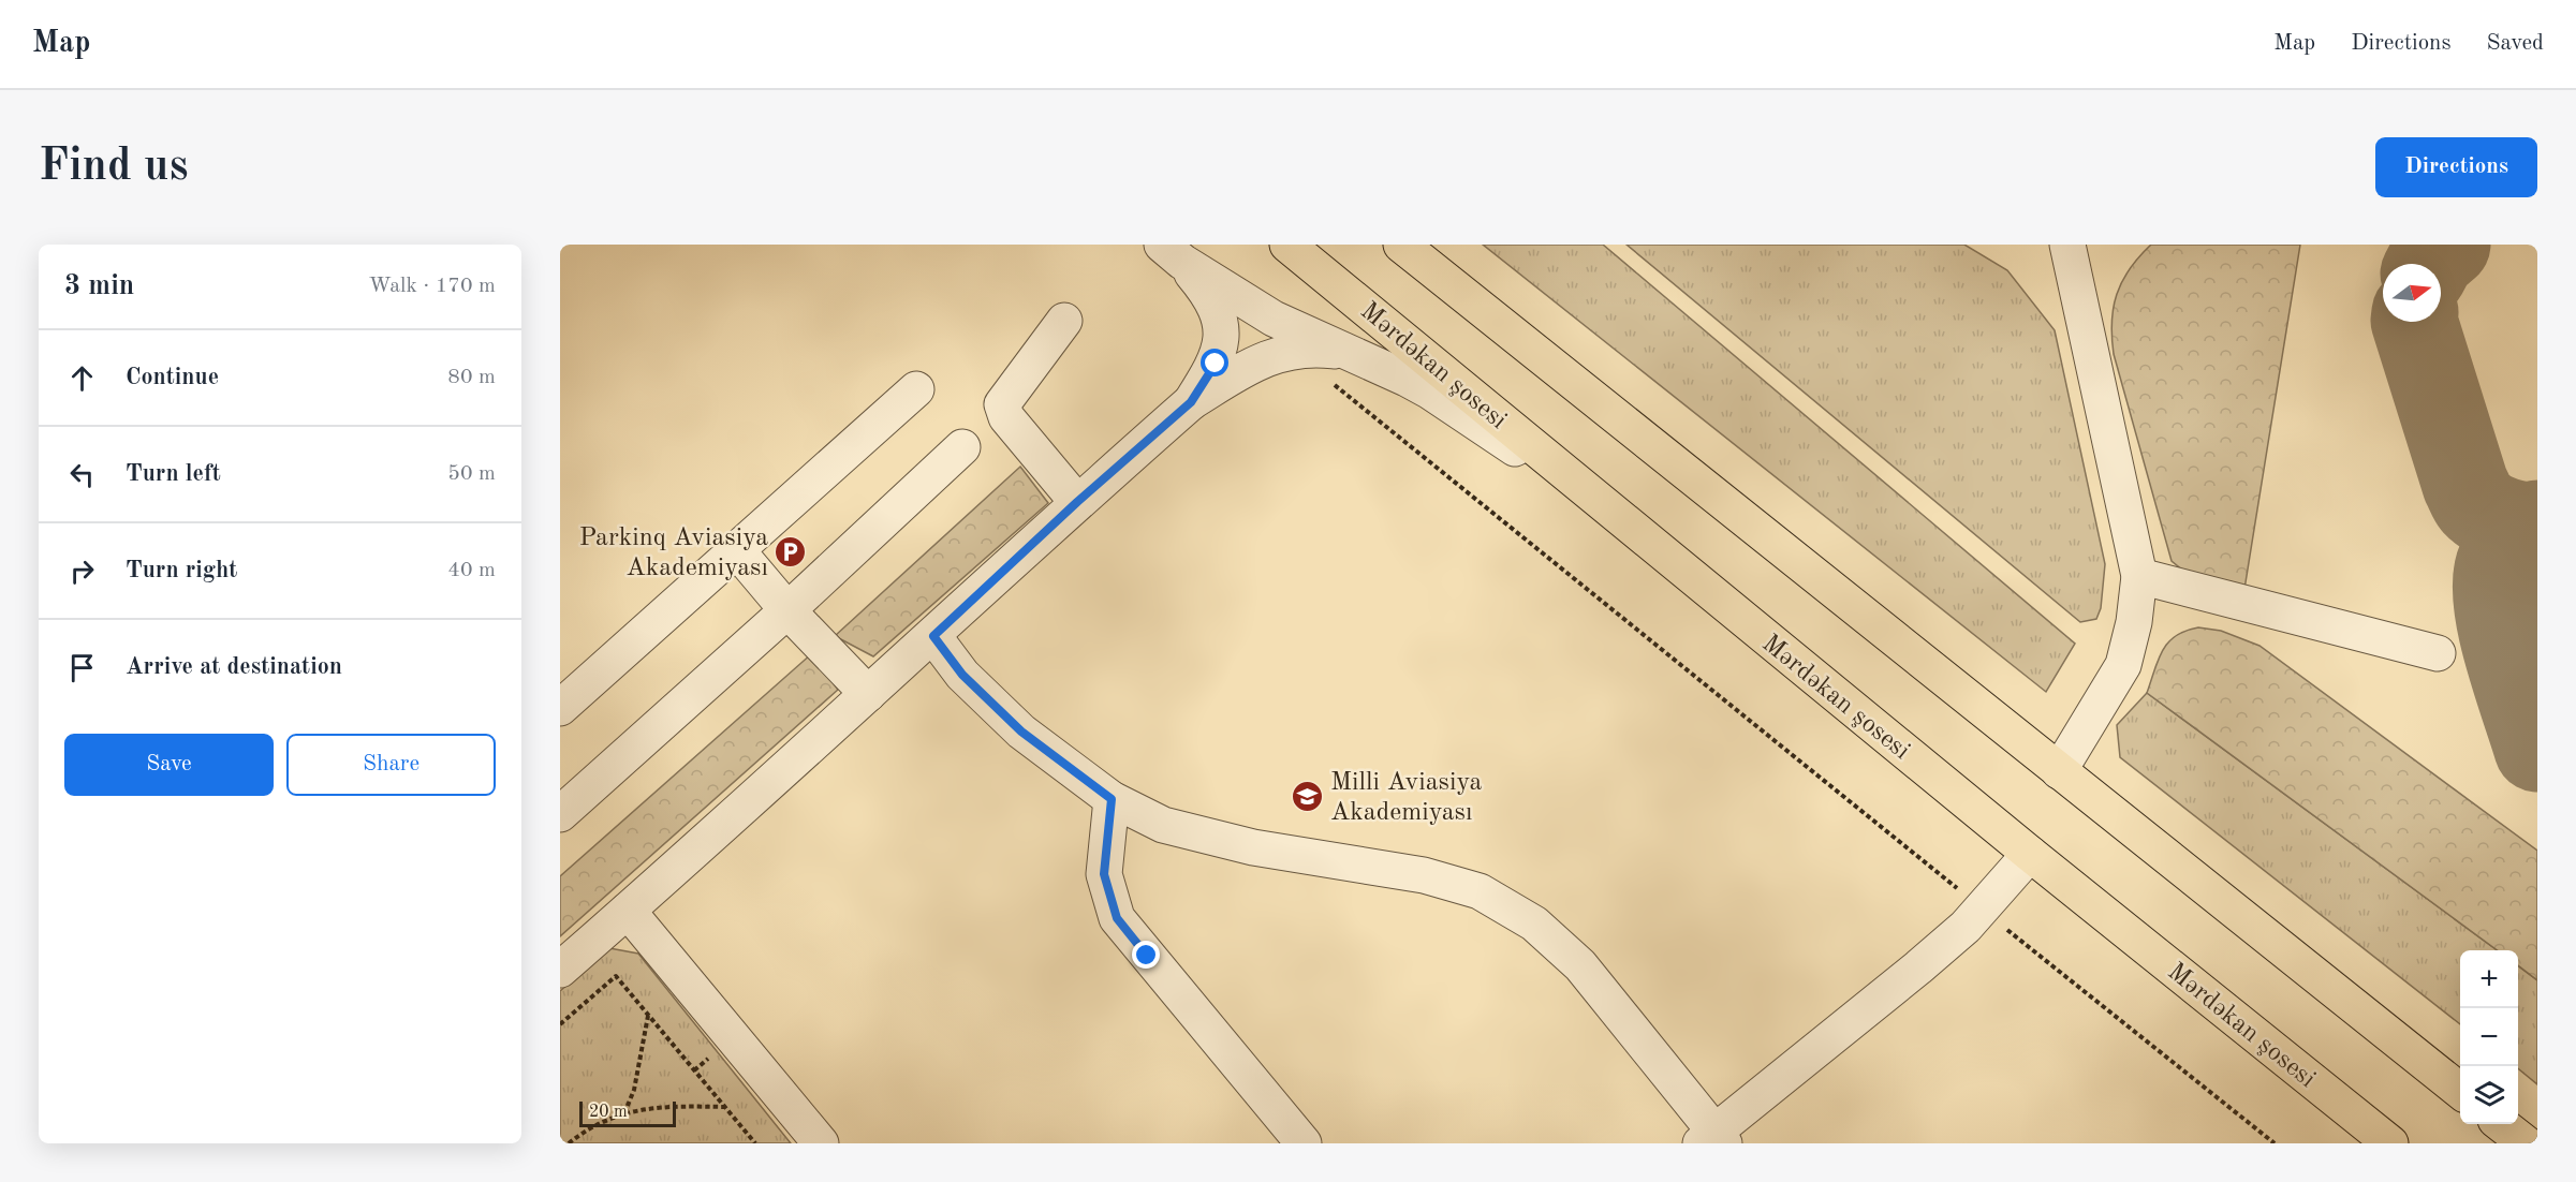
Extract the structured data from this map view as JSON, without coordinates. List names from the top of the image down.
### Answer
{
  "streets": {
    "highway": ["Mərdəkan şosesi"]
  },
  "places": {
    "parking": ["Parkinq Aviasiya Akademiyası"],
    "school or university": ["Milli Aviasiya Akademiyası"]
  },
  "scale_bar": "20 m",
  "north": "right",
  "page": {
    "header": "Map",
    "nav": ["Map", "Directions", "Saved"],
    "buttons": [
      "Directions",
      ["Save", "Share"]
    ],
    "title": "Find us",
    "heading": ["3 min", "Walk · 170 m"],
    "list": [
      ["Continue", "80 m"],
      ["Turn left", "50 m"],
      ["Turn right", "40 m"],
      "Arrive at destination"
    ],
    "map_buttons": ["+", "−"],
    "scale": "20 m"
  }
}
